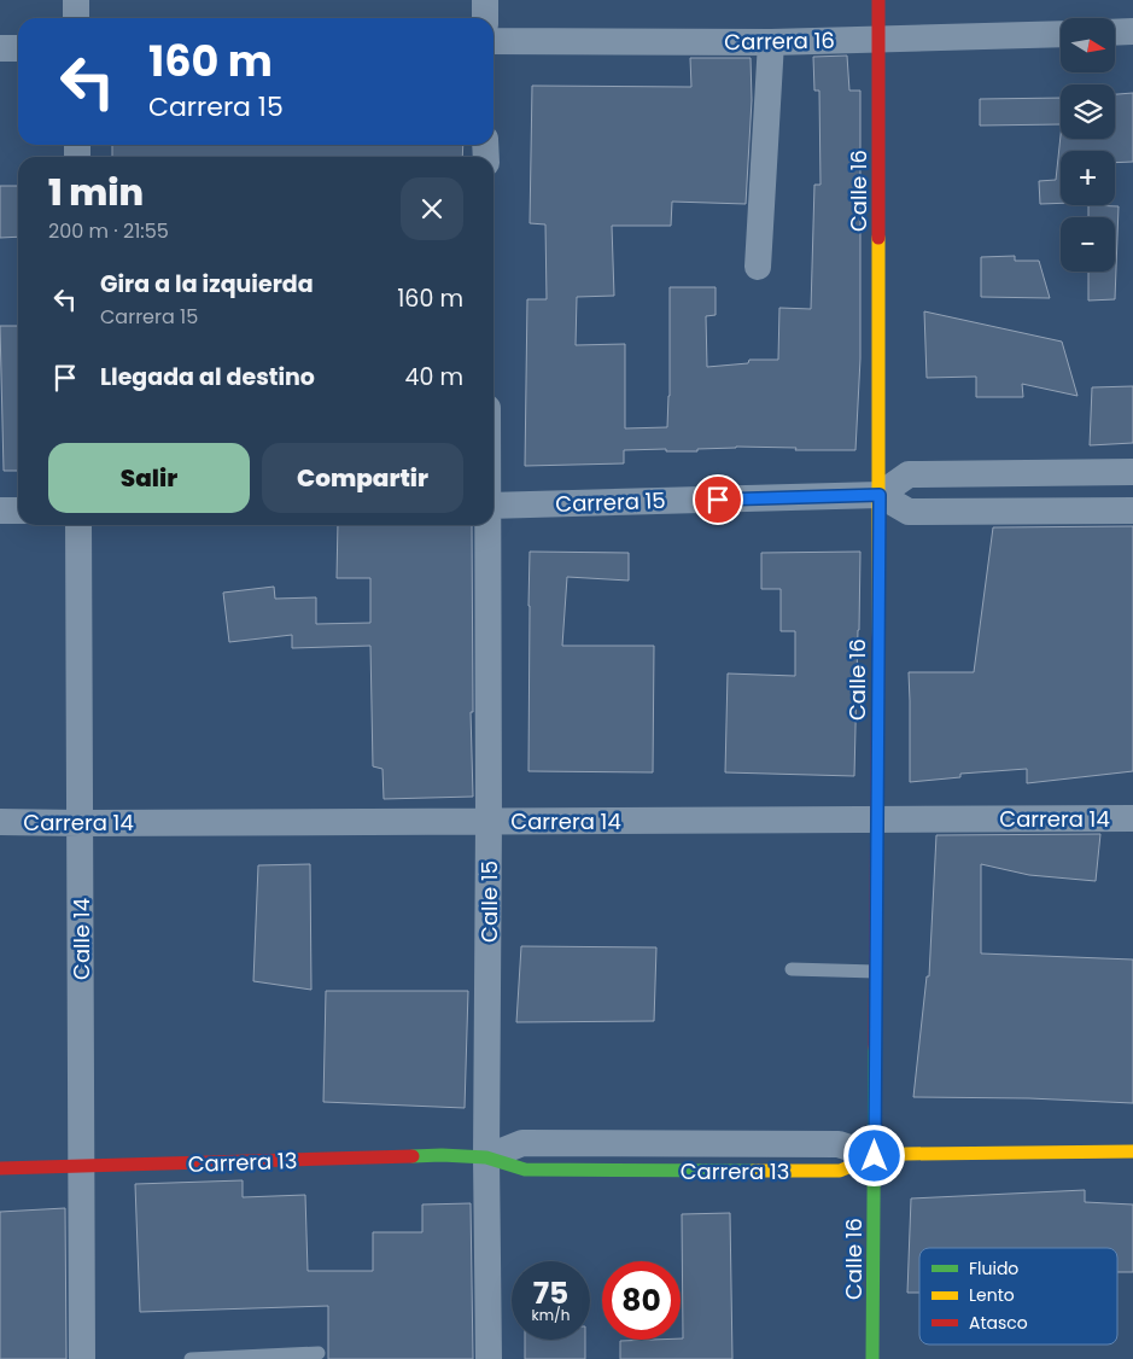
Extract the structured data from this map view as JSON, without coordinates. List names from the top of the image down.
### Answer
{
  "streets": {
    "main road": ["Calle 16", "Carrera 13"],
    "street": [
      "Carrera 16",
      "Carrera 15",
      "Carrera 14",
      "Calle 15",
      "Calle 14"
    ]
  },
  "crossings": [
    ["Carrera 16", "Calle 16"],
    ["Calle 16", "Carrera 15"],
    ["Calle 16", "Carrera 14"],
    ["Calle 16", "Carrera 13"],
    ["Carrera 14", "Calle 15"],
    ["Carrera 14", "Calle 14"],
    ["Calle 15", "Carrera 13"],
    ["Calle 14", "Carrera 13"]
  ],
  "legend": ["Fluido", "Lento", "Atasco"],
  "north": "right",
  "page": {
    "map_buttons": ["+", "−"],
    "turn": ["160 m", "Carrera 15"],
    "heading": ["1 min", "200 m · 21:55"],
    "list": [
      {
        "name": "Gira a la izquierda",
        "note": "Carrera 15",
        "value": "160 m"
      },
      {
        "name": "Llegada al destino",
        "value": "40 m"
      }
    ],
    "buttons": ["Salir", "Compartir"],
    "speed": "75 km/h",
    "limit": "80"
  }
}
